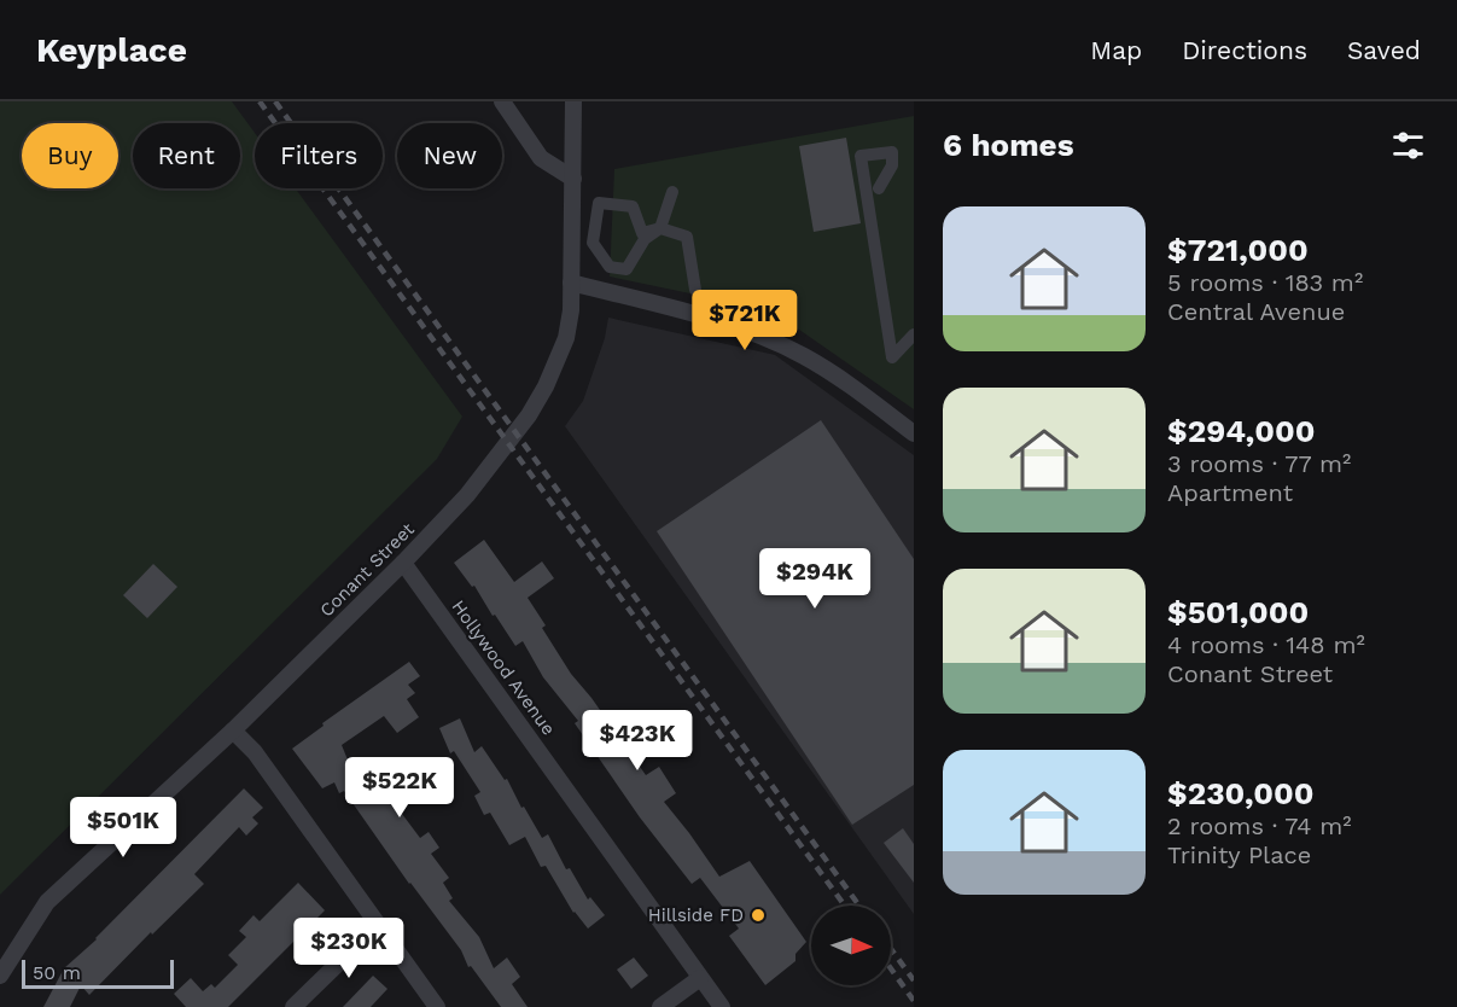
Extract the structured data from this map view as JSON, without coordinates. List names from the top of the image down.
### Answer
{
  "streets": {
    "street": ["Conant Street", "Hollywood Avenue"]
  },
  "crossings": [
    ["Conant Street", "Hollywood Avenue"]
  ],
  "places": ["Hillside FD"],
  "scale_bar": "50 m",
  "north": "right",
  "page": {
    "header": "Keyplace",
    "nav": ["Map", "Directions", "Saved"],
    "heading": "6 homes",
    "chip": [
      "Buy",
      "Rent",
      "Filters",
      "New"
    ],
    "list": [
      {
        "name": "$721,000",
        "note": "5 rooms · 183 m² · Central Avenue"
      },
      {
        "name": "$294,000",
        "note": "3 rooms · 77 m² · Apartment"
      },
      {
        "name": "$501,000",
        "note": "4 rooms · 148 m² · Conant Street"
      },
      {
        "name": "$230,000",
        "note": "2 rooms · 74 m² · Trinity Place"
      }
    ],
    "price": [
      "$721K",
      "$294K",
      "$423K",
      "$522K",
      "$501K",
      "$230K"
    ],
    "scale": "50 m"
  }
}
